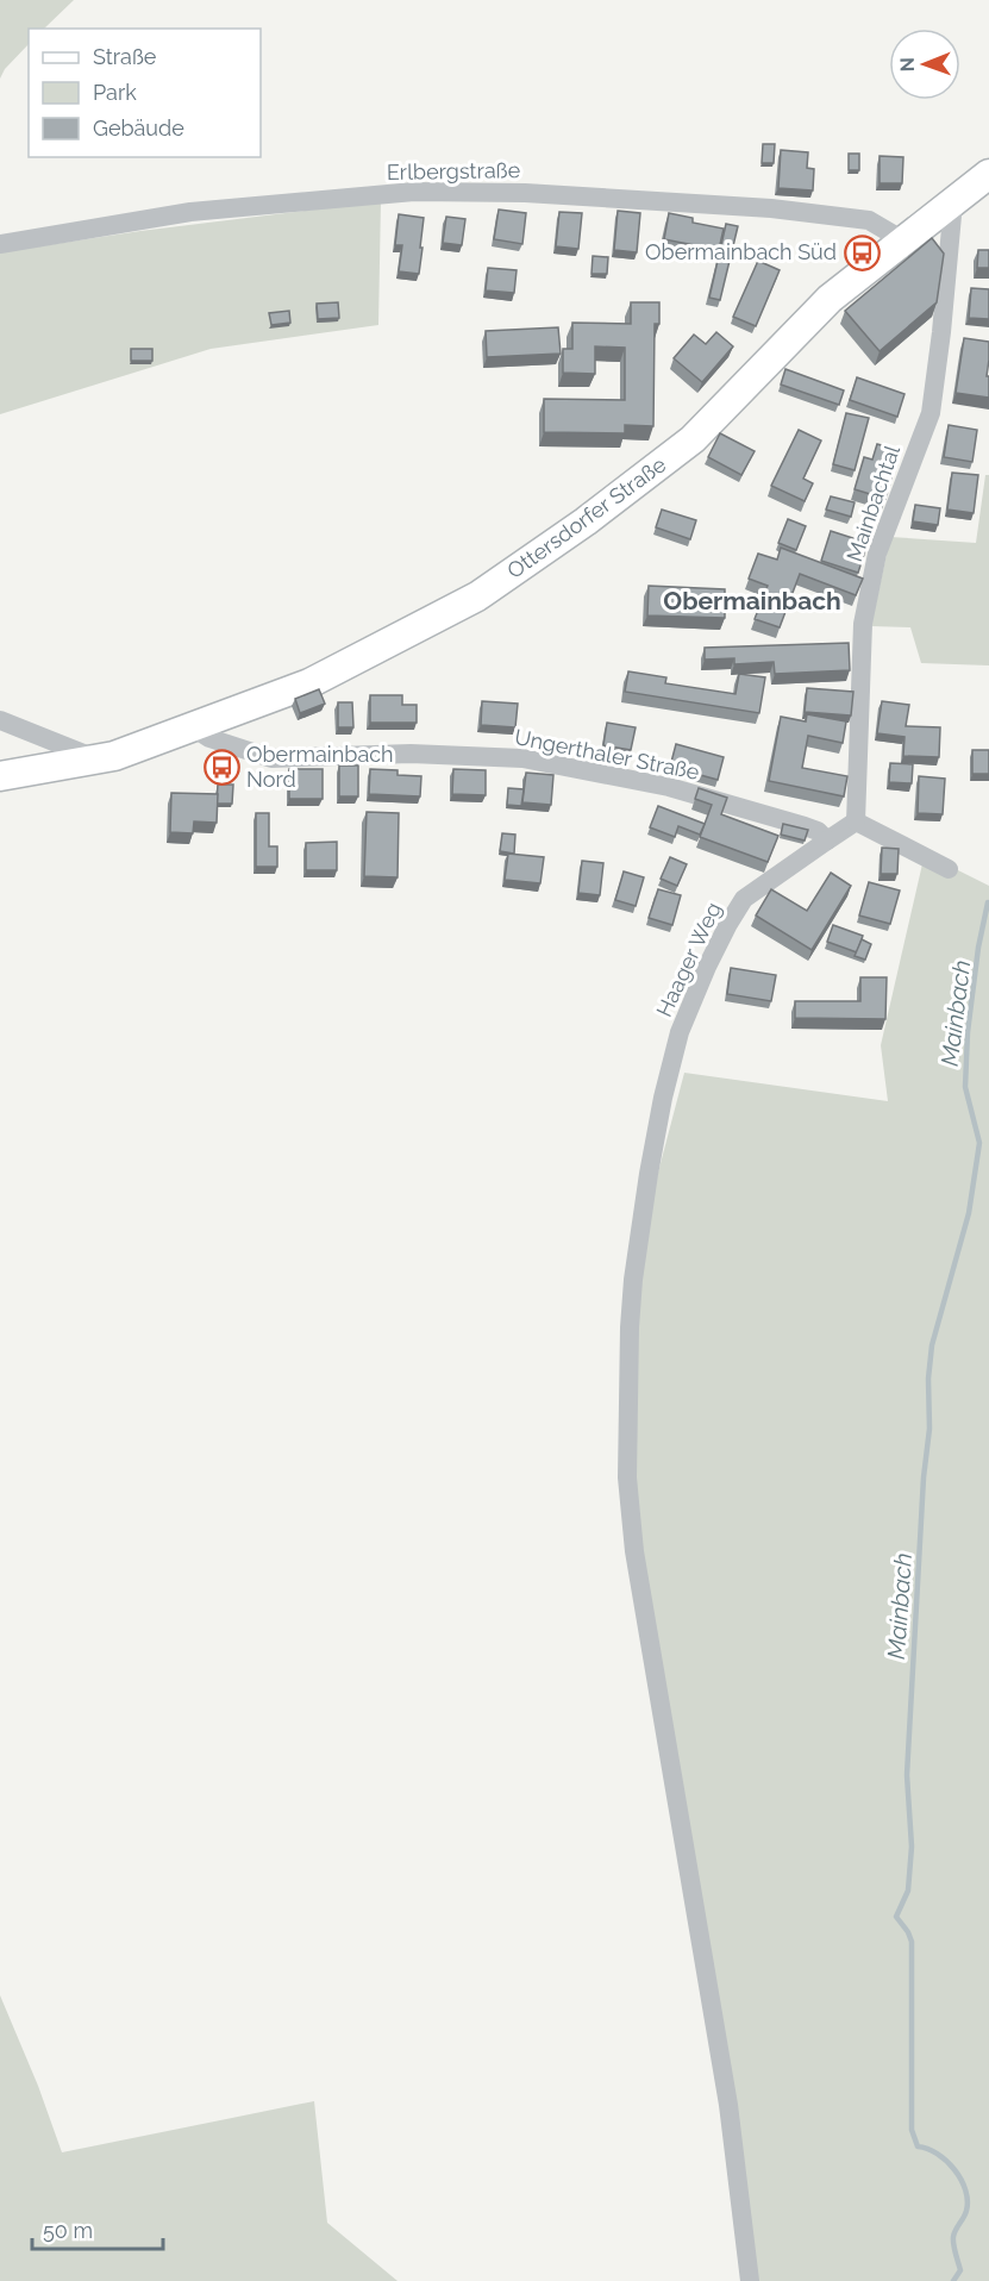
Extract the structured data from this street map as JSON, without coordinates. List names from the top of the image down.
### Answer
{
  "streets": {
    "main road": ["Ottersdorfer Straße"],
    "street": [
      "Erlbergstraße",
      "Mainbachtal",
      "Ungerthaler Straße",
      "Haager Weg"
    ]
  },
  "crossings": [
    ["Erlbergstraße", "Ottersdorfer Straße"],
    ["Mainbachtal", "Ottersdorfer Straße"],
    ["Ottersdorfer Straße", "Ungerthaler Straße"],
    ["Ungerthaler Straße", "Haager Weg"]
  ],
  "districts": ["Obermainbach"],
  "water": ["Mainbach"],
  "places": {
    "bus stop": ["Obermainbach Süd", "Obermainbach Nord"]
  },
  "legend": ["Straße", "Park", "Gebäude"],
  "scale_bar": "50 m",
  "north": "left"
}
